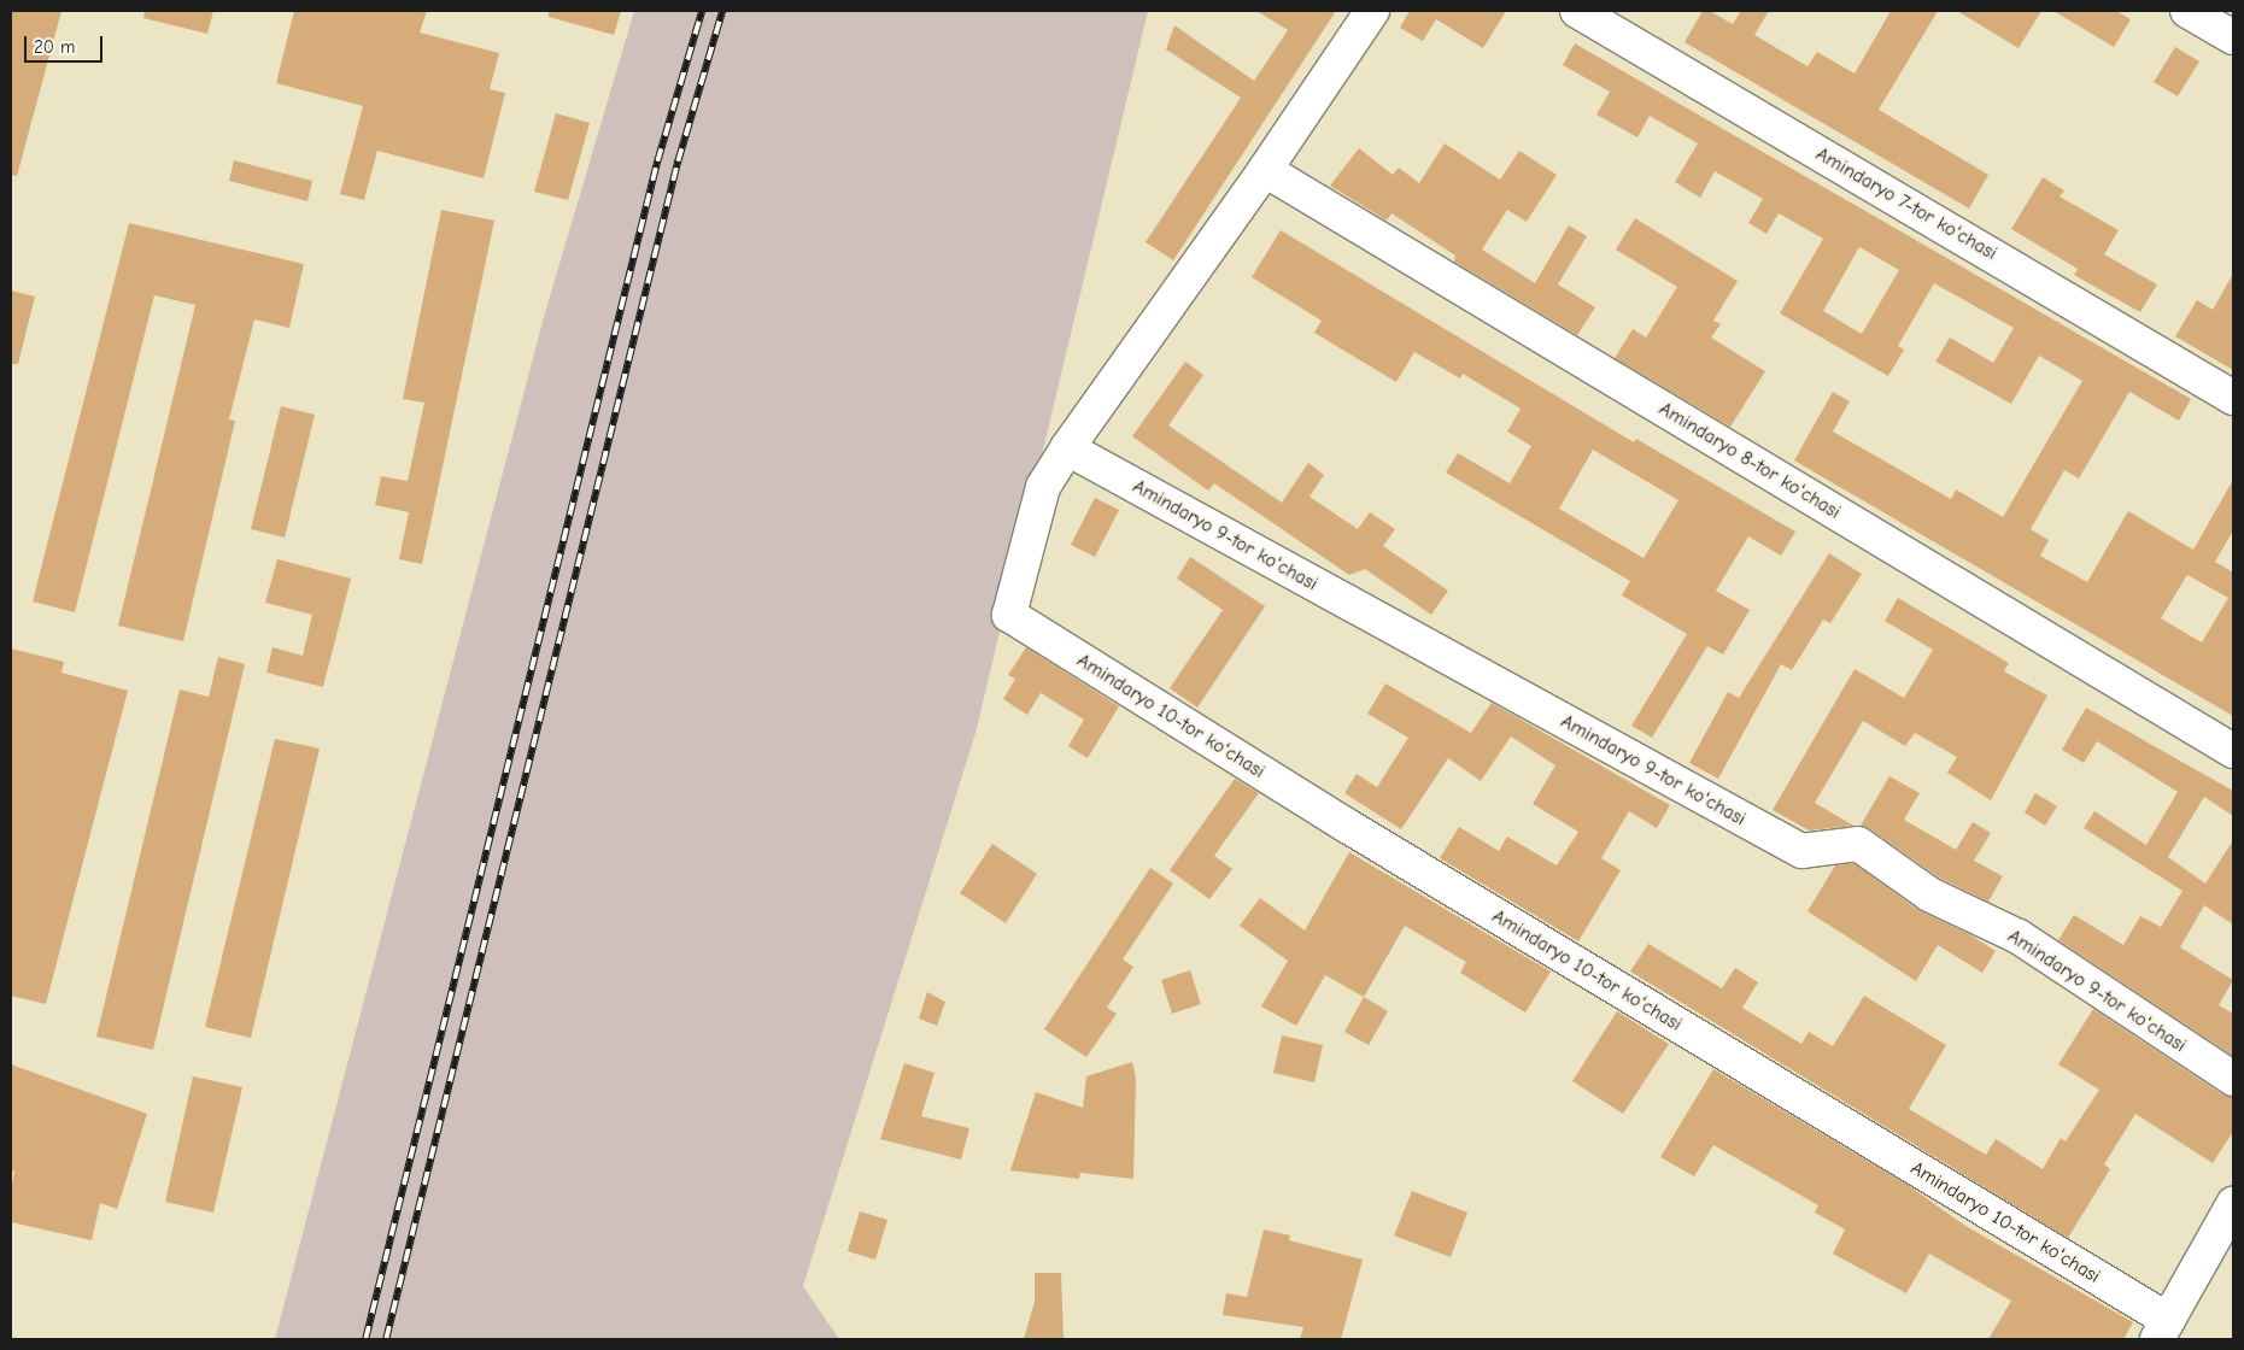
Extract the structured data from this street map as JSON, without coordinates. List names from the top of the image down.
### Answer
{
  "streets": {
    "street": [
      "Amindaryo 7-tor koʻchasi",
      "Amindaryo 8-tor koʻchasi",
      "Amindaryo 9-tor koʻchasi",
      "Amindaryo 10-tor koʻchasi"
    ]
  },
  "crossings": [
    ["Amindaryo 9-tor koʻchasi", "Amindaryo 10-tor koʻchasi"]
  ],
  "scale_bar": "20 m"
}
